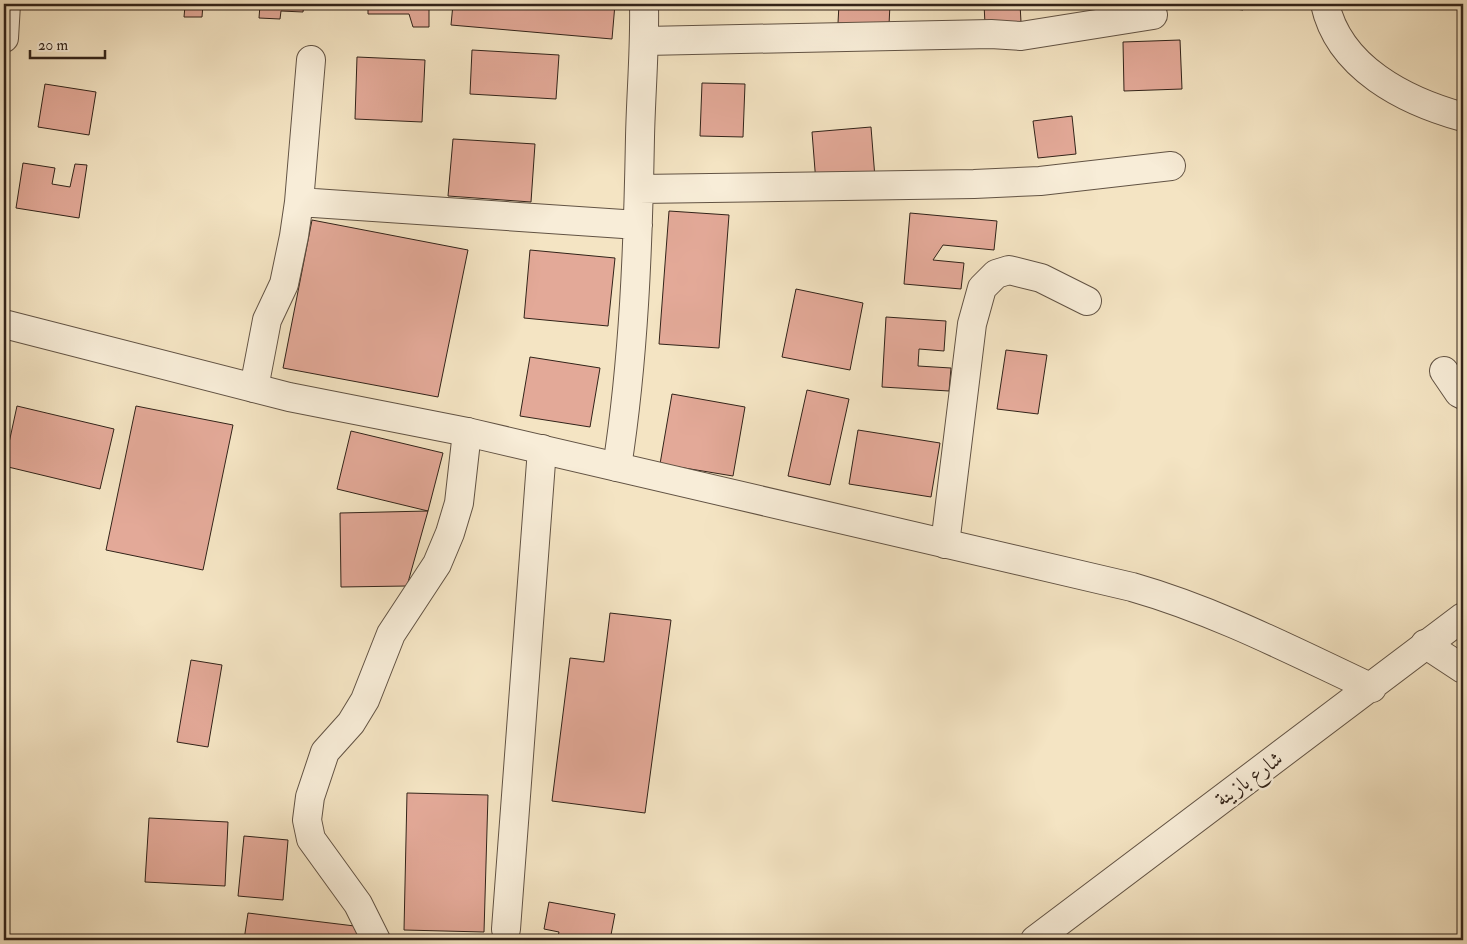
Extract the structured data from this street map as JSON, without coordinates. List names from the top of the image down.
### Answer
{
  "streets": {
    "street": ["شارع بازينة"]
  },
  "scale_bar": "20 m"
}
